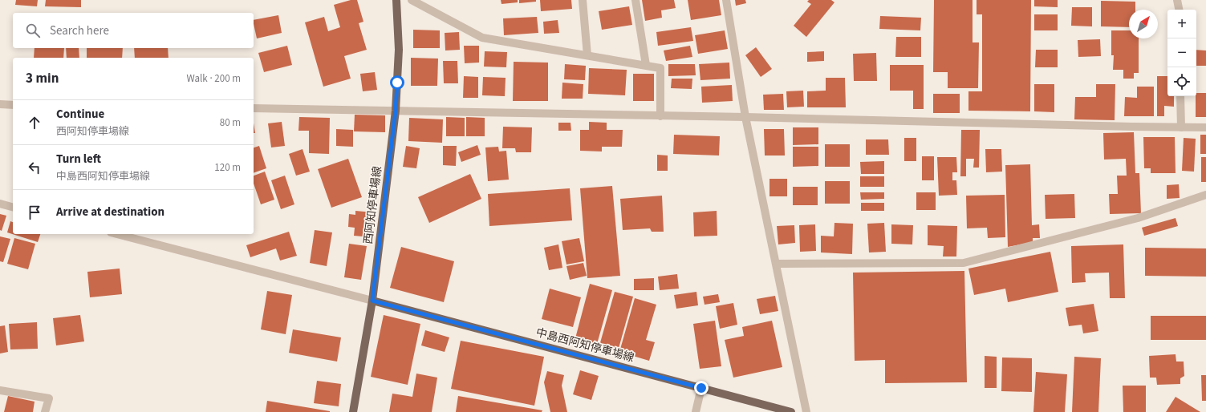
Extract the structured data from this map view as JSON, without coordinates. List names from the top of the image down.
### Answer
{
  "streets": {
    "main road": ["西阿知停車場線", "中島西阿知停車場線"]
  },
  "crossings": [
    ["西阿知停車場線", "中島西阿知停車場線"]
  ],
  "north": "top right",
  "page": {
    "map_buttons": ["+", "−"],
    "search": "Search here",
    "heading": ["3 min", "Walk · 200 m"],
    "list": [
      ["Continue", "西阿知停車場線", "80 m"],
      ["Turn left", "中島西阿知停車場線", "120 m"],
      "Arrive at destination"
    ]
  }
}
